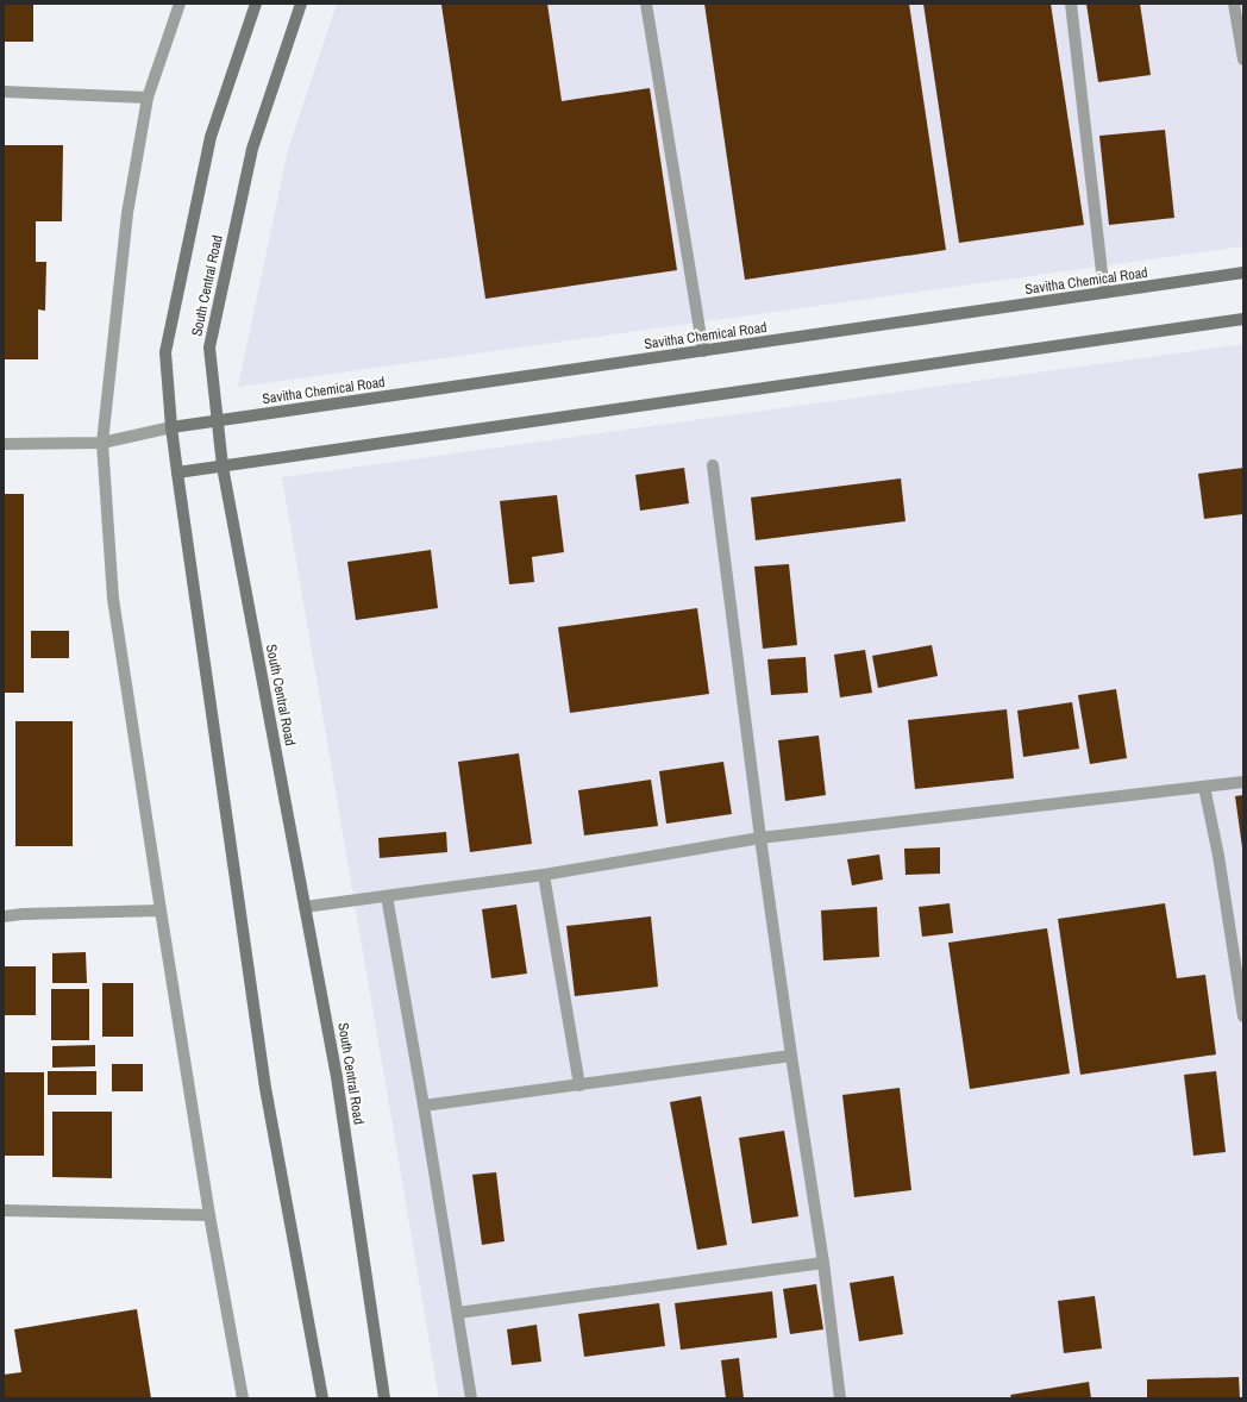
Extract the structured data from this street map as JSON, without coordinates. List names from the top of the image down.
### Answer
{
  "streets": {
    "main road": ["Savitha Chemical Road", "South Central Road"]
  },
  "crossings": [
    ["Savitha Chemical Road", "South Central Road"]
  ]
}
